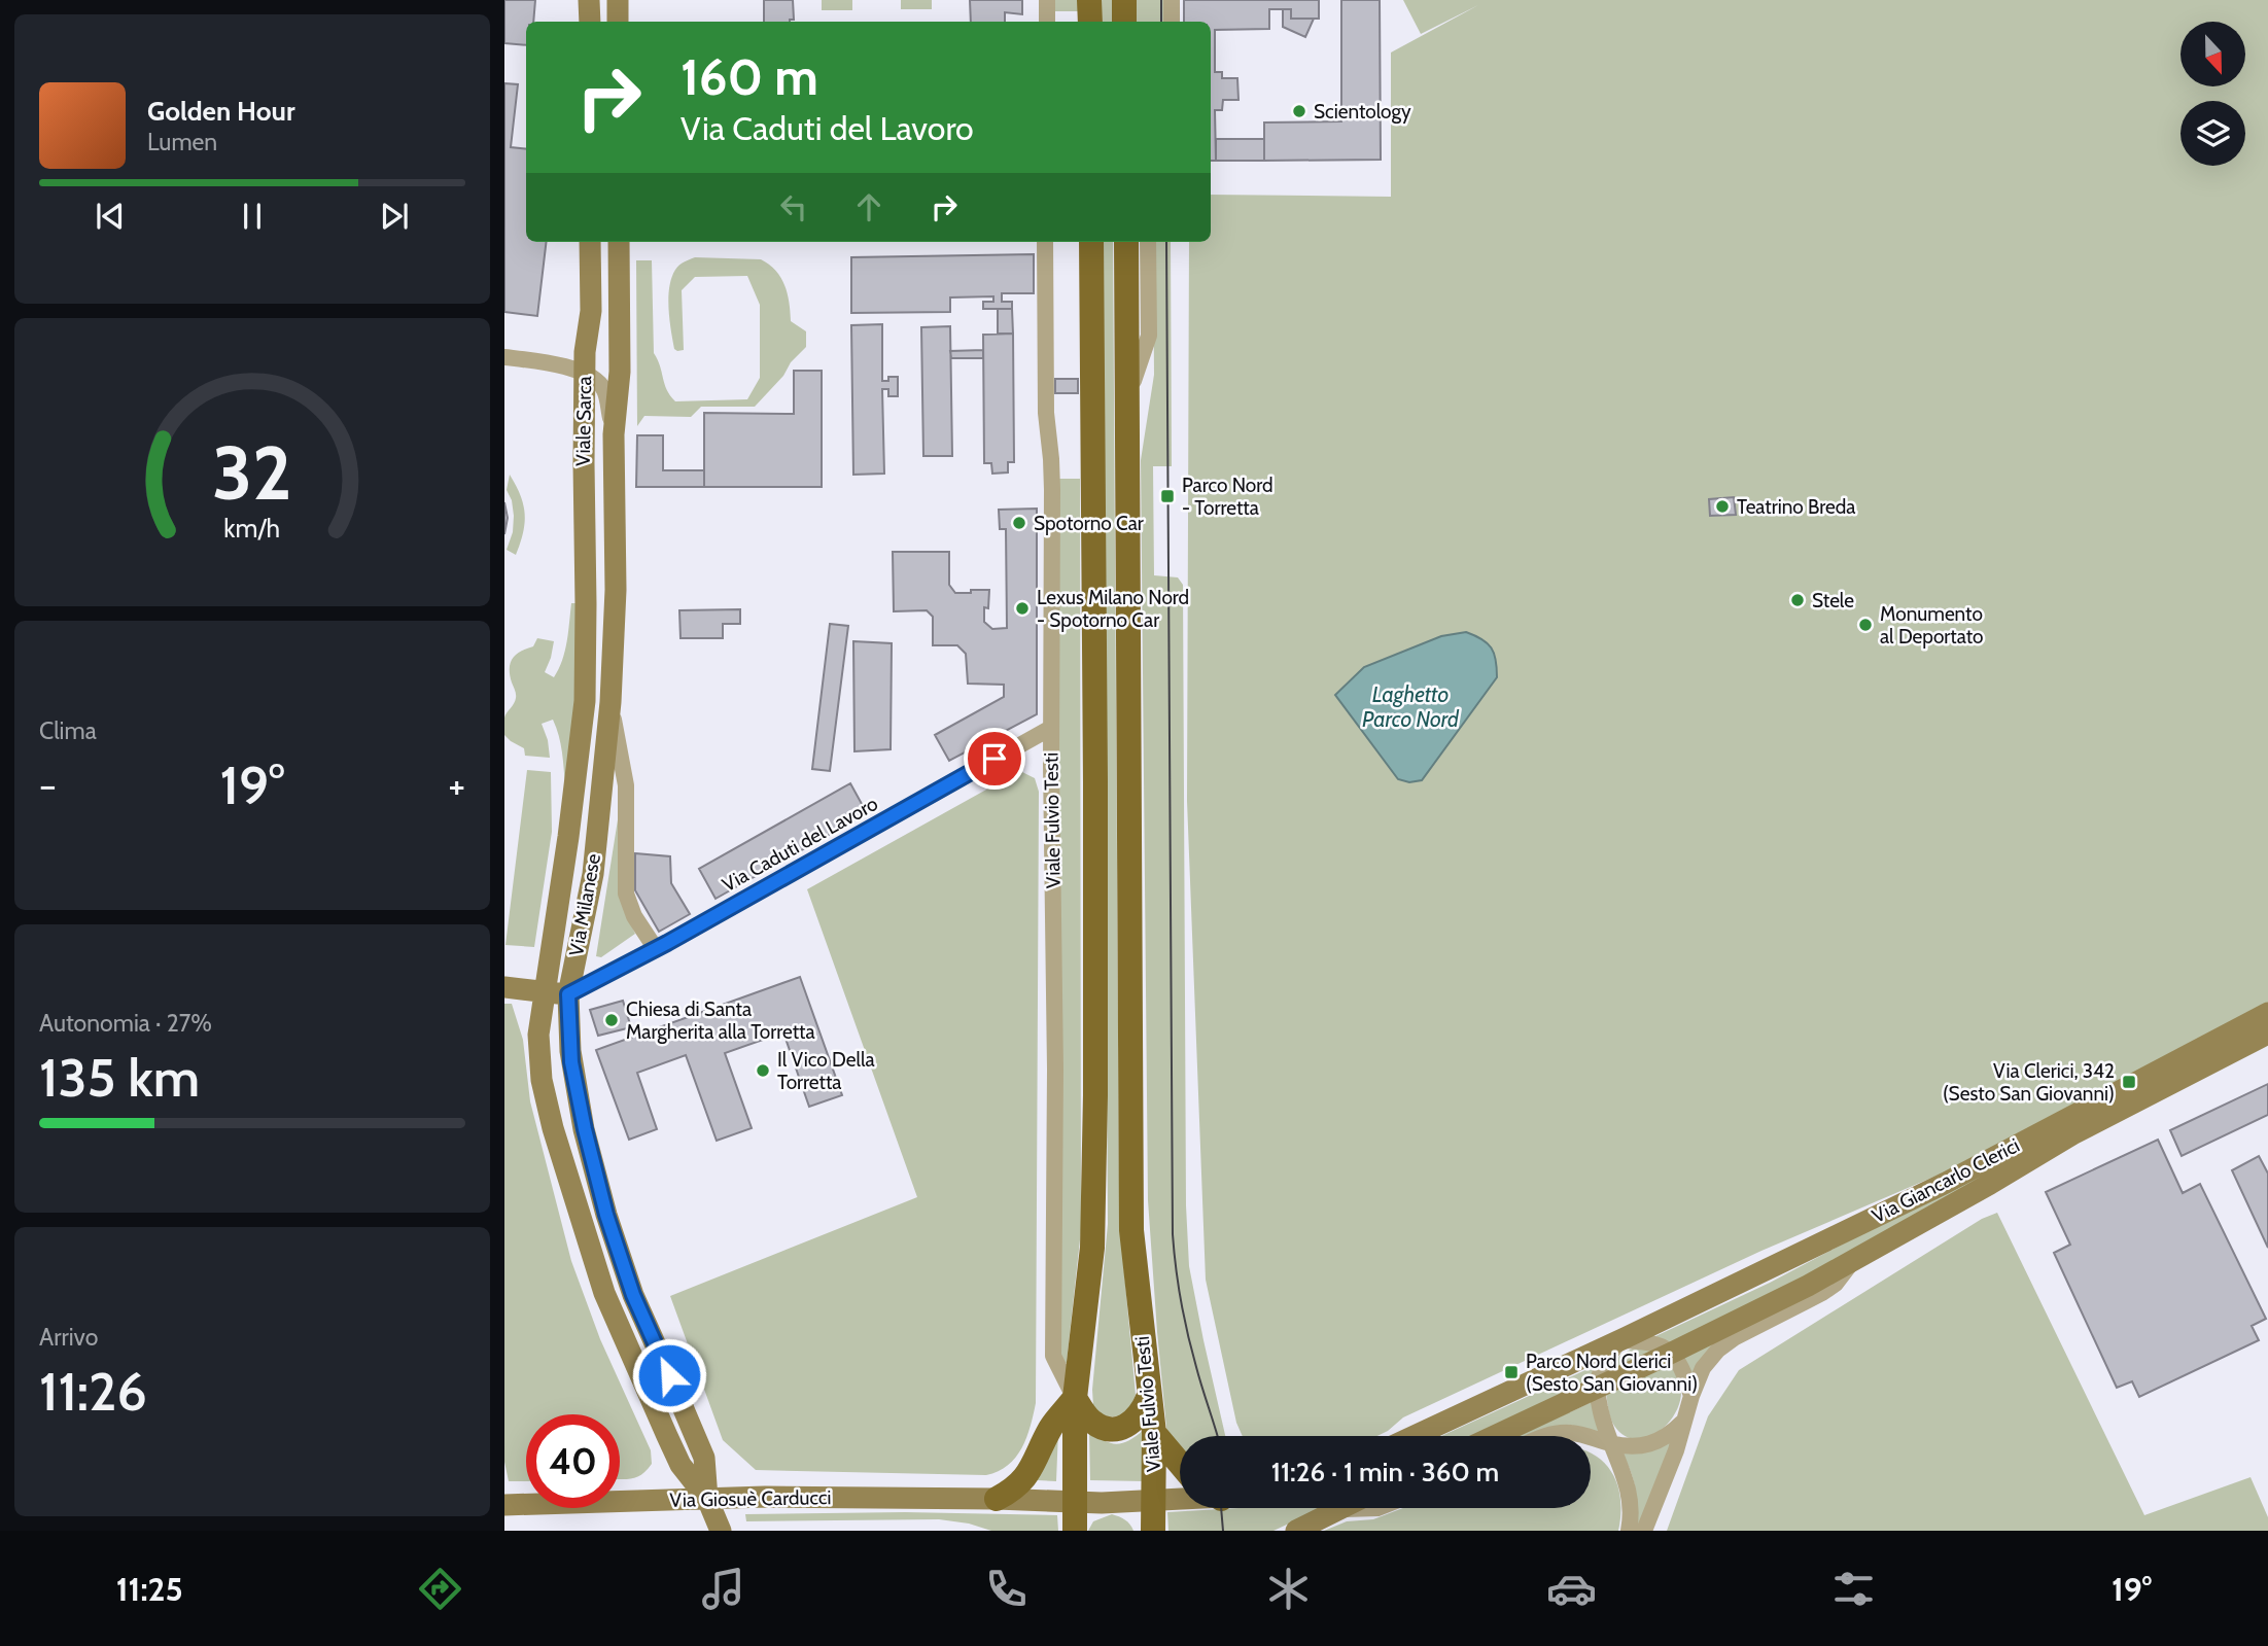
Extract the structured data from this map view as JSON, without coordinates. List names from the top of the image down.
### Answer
{
  "streets": {
    "main road": ["Viale Fulvio Testi"],
    "street": [
      "Viale Sarca",
      "Via Caduti del Lavoro",
      "Via Milanese",
      "Via Giancarlo Clerici",
      "Via Giosuè Carducci"
    ]
  },
  "crossings": [
    ["Viale Sarca", "Via Milanese"],
    ["Viale Fulvio Testi", "Via Caduti del Lavoro"],
    ["Viale Fulvio Testi", "Via Giosuè Carducci"],
    ["Via Caduti del Lavoro", "Via Milanese"],
    ["Via Milanese", "Via Giosuè Carducci"]
  ],
  "water": ["Laghetto Parco Nord"],
  "places": {
    "other": [
      "Scientology",
      "Teatrino Breda",
      "Spotorno Car",
      "Stele",
      "Lexus Milano Nord - Spotorno Car",
      "Monumento al Deportato",
      "Chiesa di Santa Margherita alla Torretta",
      "Il Vico Della Torretta"
    ],
    "transit": ["Parco Nord - Torretta", "Via Clerici, 342 (Sesto San Giovanni)", "Parco Nord Clerici (Sesto San Giovanni)"]
  },
  "north": "bottom",
  "page": {
    "turn": ["160 m", "Via Caduti del Lavoro"],
    "song": ["Golden Hour", "Lumen"],
    "tile": [
      "Clima",
      ["Autonomia · 27%", "135 km"],
      ["Arrivo", "11:26"]
    ],
    "heat": ["−", "19°", "+"],
    "limit": "40",
    "trip": "11:26 · 1 min · 360 m",
    "tabs": ["11:25", "19°"],
    "gauge": ["32", "km/h"]
  }
}
